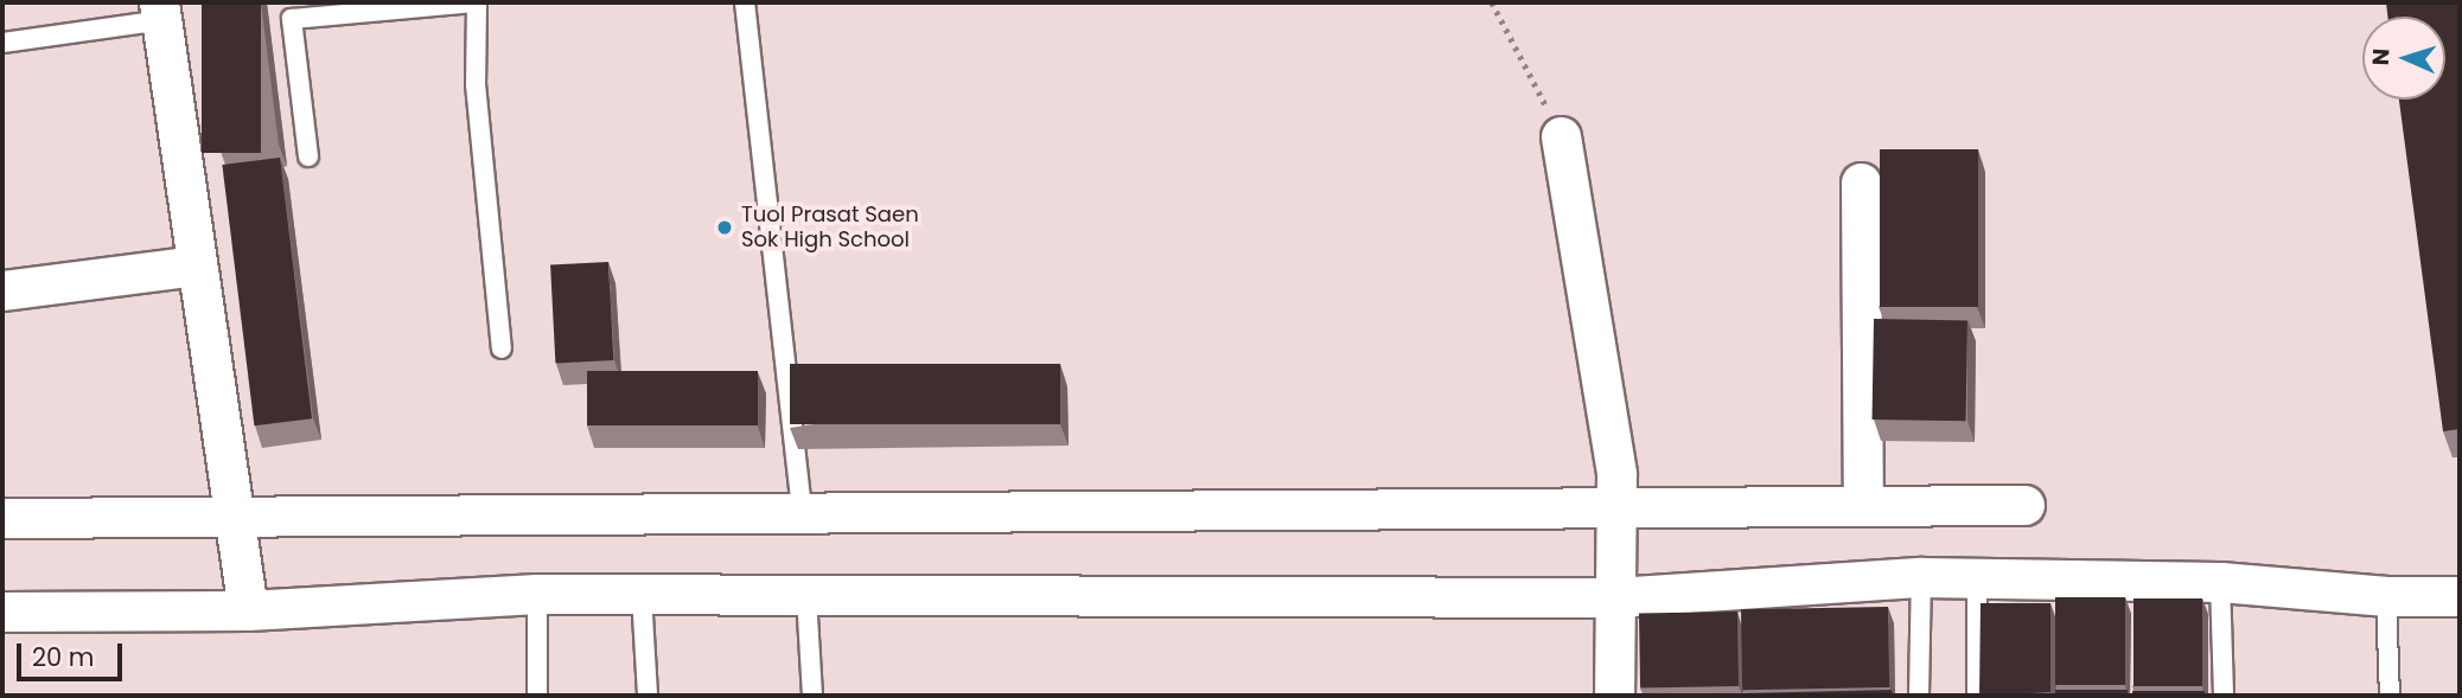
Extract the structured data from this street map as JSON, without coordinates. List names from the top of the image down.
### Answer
{
  "places": ["Tuol Prasat Saen Sok High School"],
  "scale_bar": "20 m",
  "north": "left"
}
